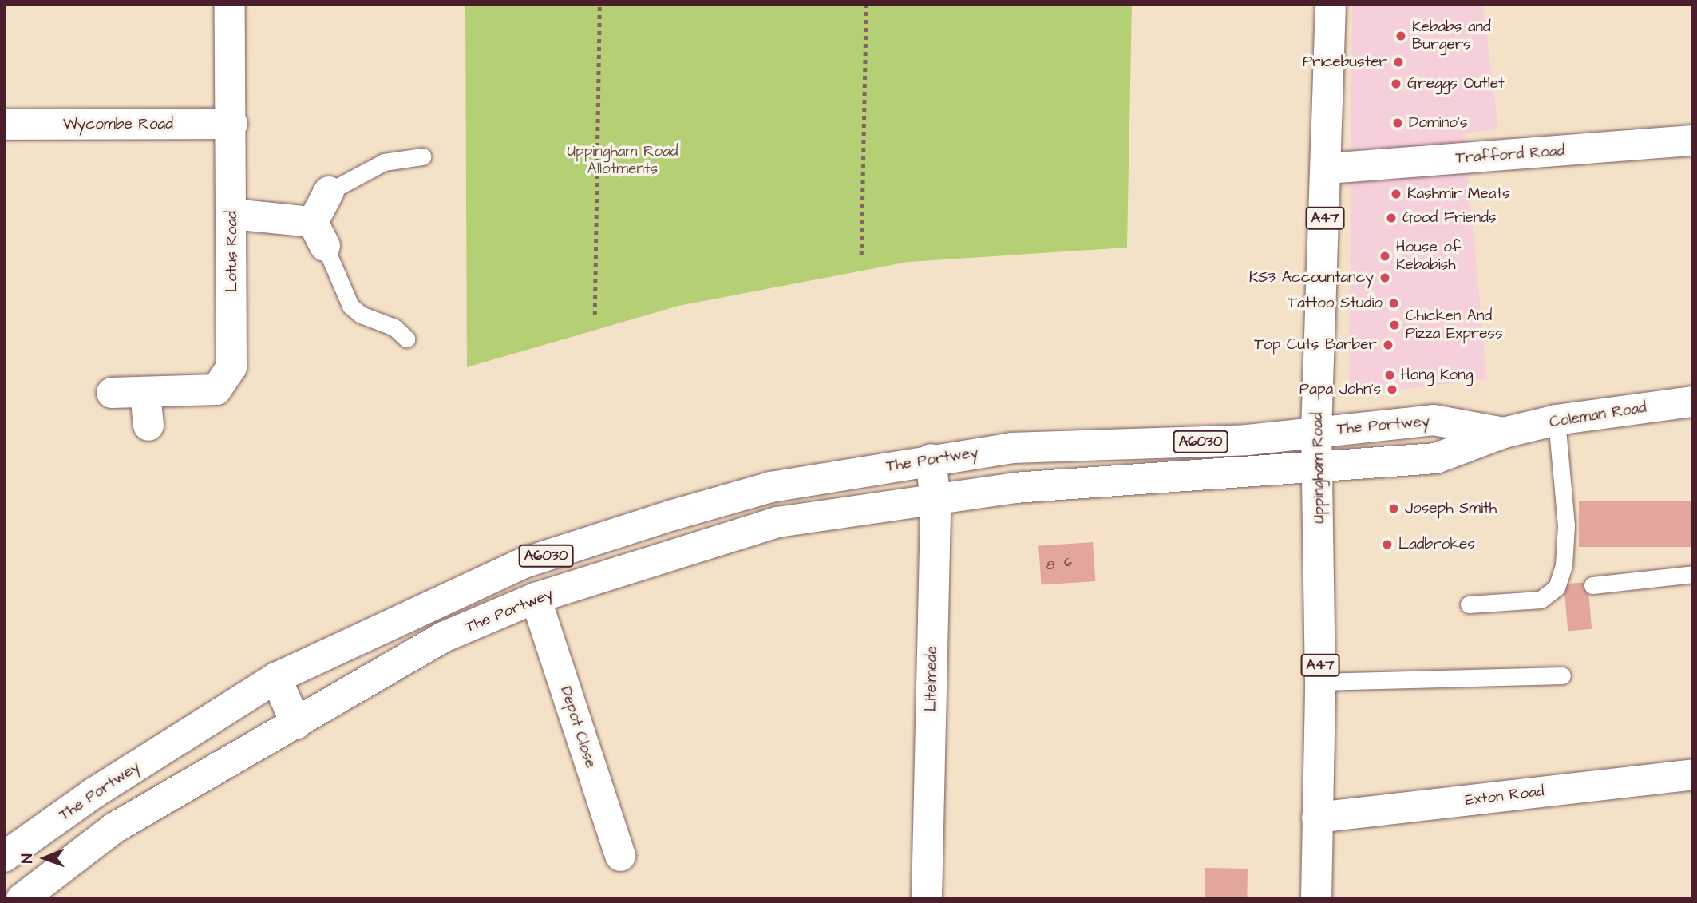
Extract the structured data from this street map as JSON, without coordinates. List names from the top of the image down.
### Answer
{
  "streets": {
    "main road": [
      "Wycombe Road",
      "Trafford Road",
      "A47",
      "Lotus Road",
      "Coleman Road",
      "The Portwey",
      "A6030",
      "Uppingham Road",
      "Litelmede",
      "Depot Close",
      "Exton Road"
    ]
  },
  "crossings": [
    ["Wycombe Road", "Lotus Road"],
    ["Trafford Road", "Uppingham Road"],
    ["Coleman Road", "The Portwey"],
    ["The Portwey", "Uppingham Road"],
    ["The Portwey", "Litelmede"],
    ["The Portwey", "Depot Close"],
    ["Uppingham Road", "Exton Road"]
  ],
  "parks": ["Uppingham Road Allotments"],
  "places": [
    "Kebabs and Burgers",
    "Pricebuster",
    "Greggs Outlet",
    "Domino's",
    "Kashmir Meats",
    "Good Friends",
    "House of Kebabish",
    "KS3 Accountancy",
    "Tattoo Studio",
    "Chicken And Pizza Express",
    "Top Cuts Barber",
    "Hong Kong",
    "Papa John's",
    "Joseph Smith",
    "Ladbrokes"
  ],
  "house_numbers": ["6", "8"],
  "north": "left"
}
